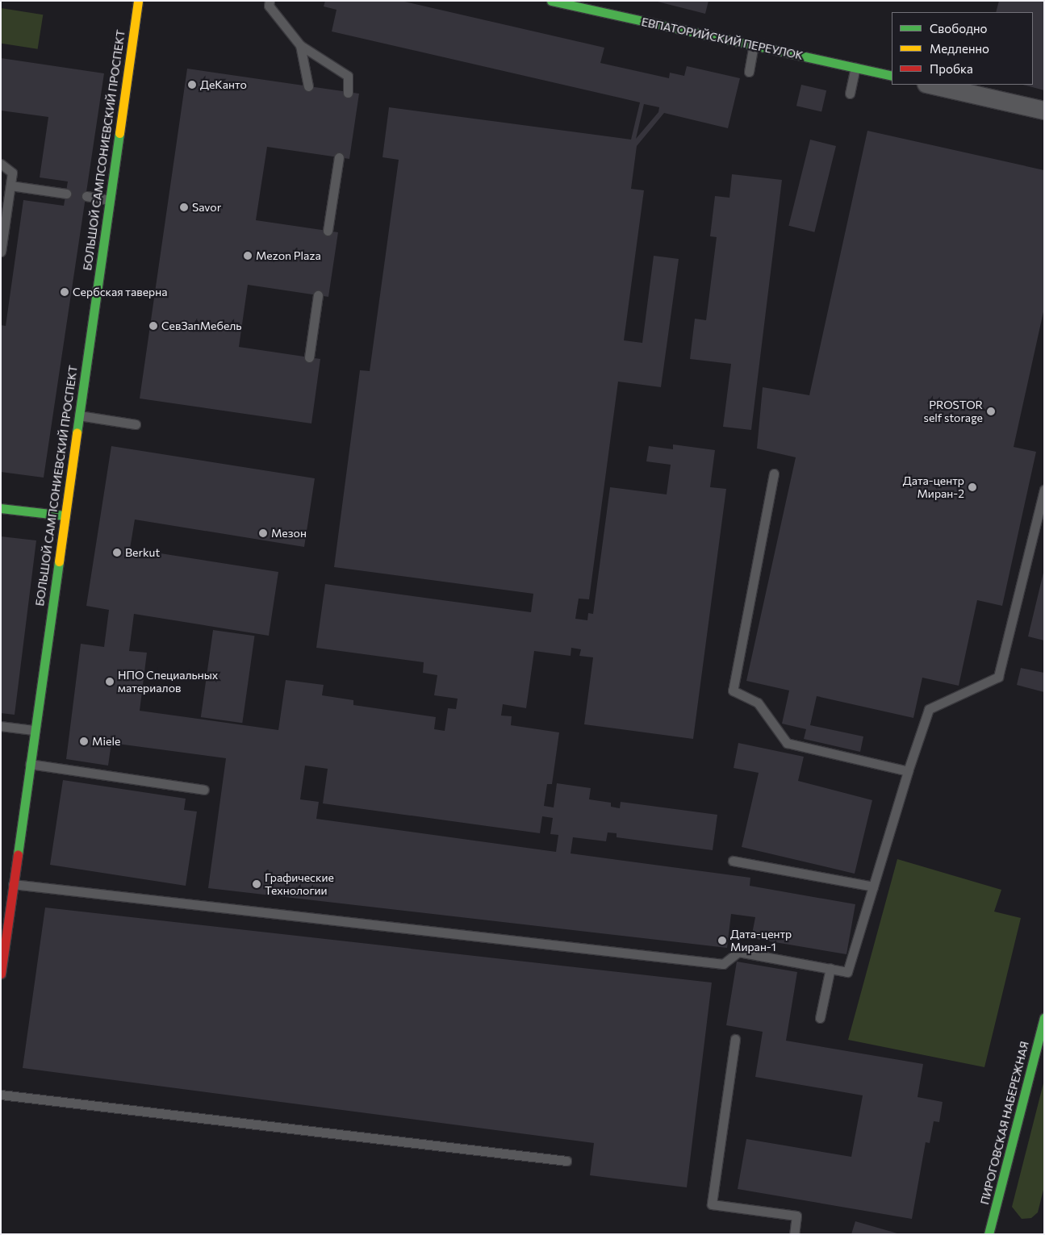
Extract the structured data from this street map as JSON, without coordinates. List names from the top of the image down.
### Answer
{
  "streets": {
    "main road": ["ЕВПАТОРИЙСКИЙ ПЕРЕУЛОК", "БОЛЬШОЙ САМПСОНИЕВСКИЙ ПРОСПЕКТ", "ПИРОГОВСКАЯ НАБЕРЕЖНАЯ"]
  },
  "places": [
    "ДеКанто",
    "Savor",
    "Mezon Plaza",
    "Сербская таверна",
    "СевЗапМебель",
    "PROSTOR self storage",
    "Дата-центр Миран-2",
    "Мезон",
    "Berkut",
    "НПО Специальных материалов",
    "Miele",
    "Графические Технологии",
    "Дата-центр Миран-1"
  ],
  "legend": ["Свободно", "Медленно", "Пробка"]
}
